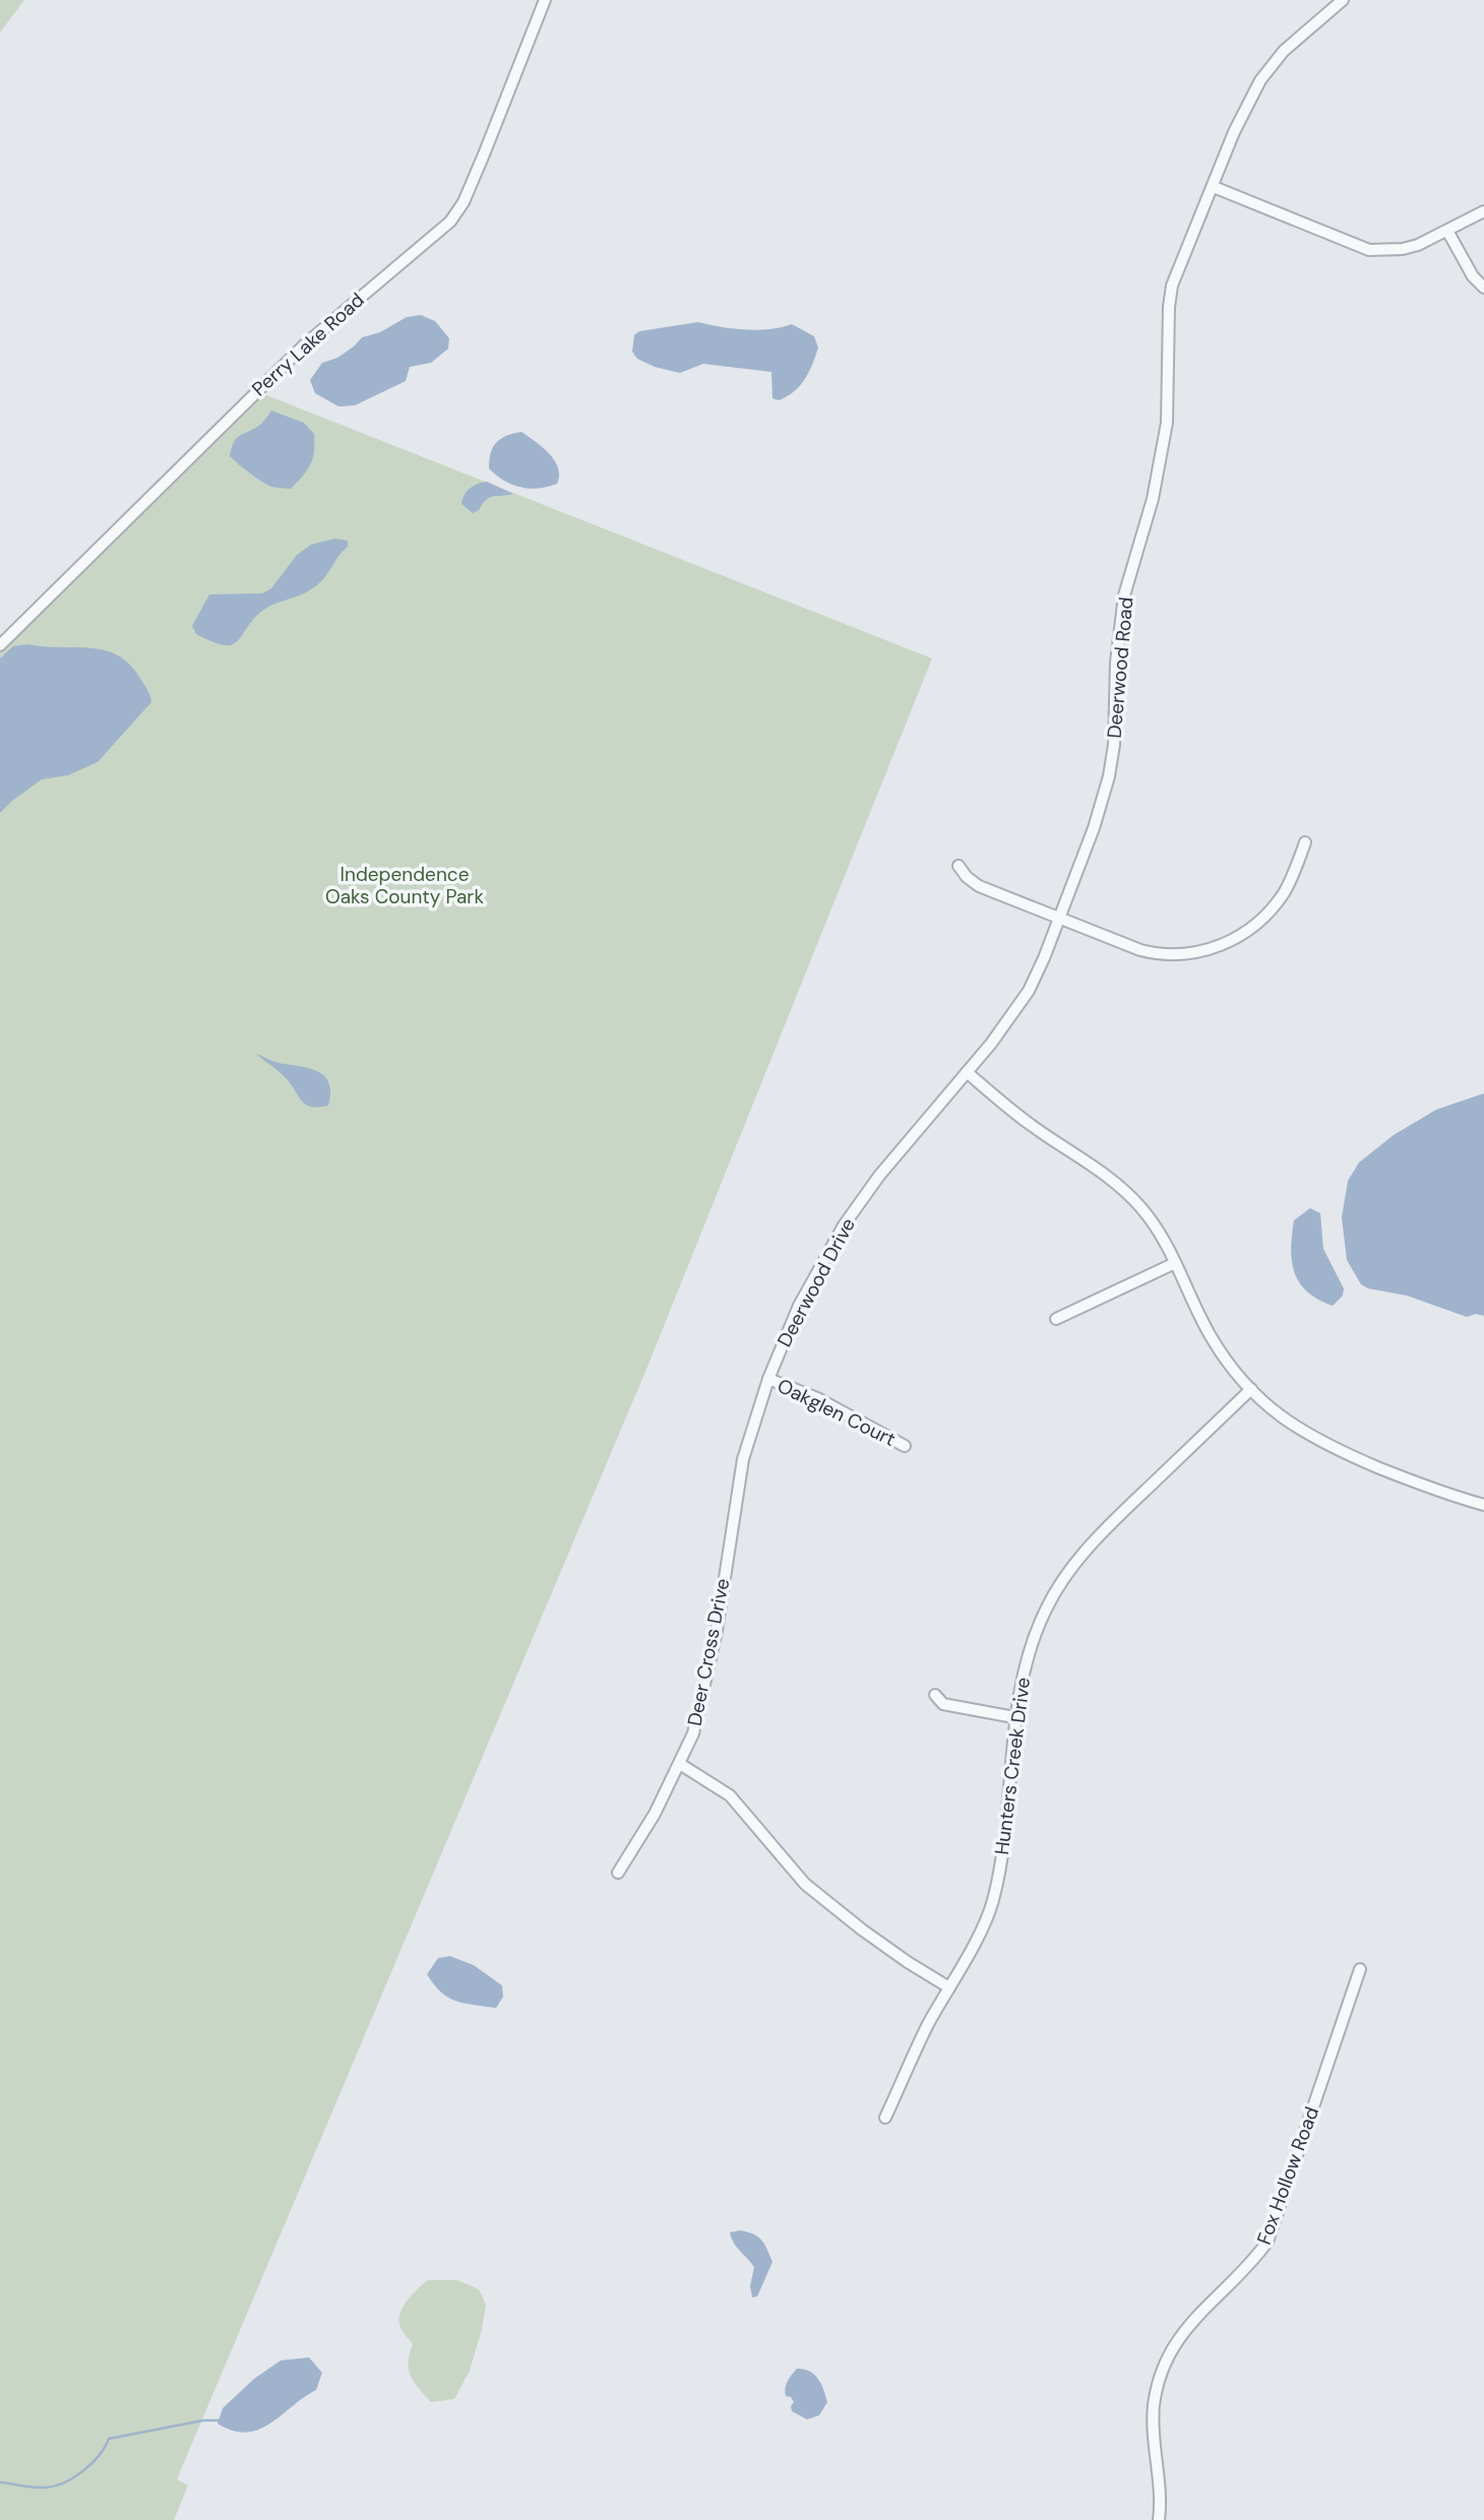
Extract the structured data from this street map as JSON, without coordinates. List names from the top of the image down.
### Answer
{
  "streets": {
    "street": [
      "Perry Lake Road",
      "Deerwood Road",
      "Deerwood Drive",
      "Oakglen Court",
      "Deer Cross Drive",
      "Hunters Creek Drive",
      "Fox Hollow Road"
    ]
  },
  "crossings": [
    ["Deerwood Road", "Deerwood Drive"],
    ["Deerwood Drive", "Oakglen Court"],
    ["Deerwood Drive", "Deer Cross Drive"]
  ],
  "parks": ["Independence Oaks County Park"]
}
